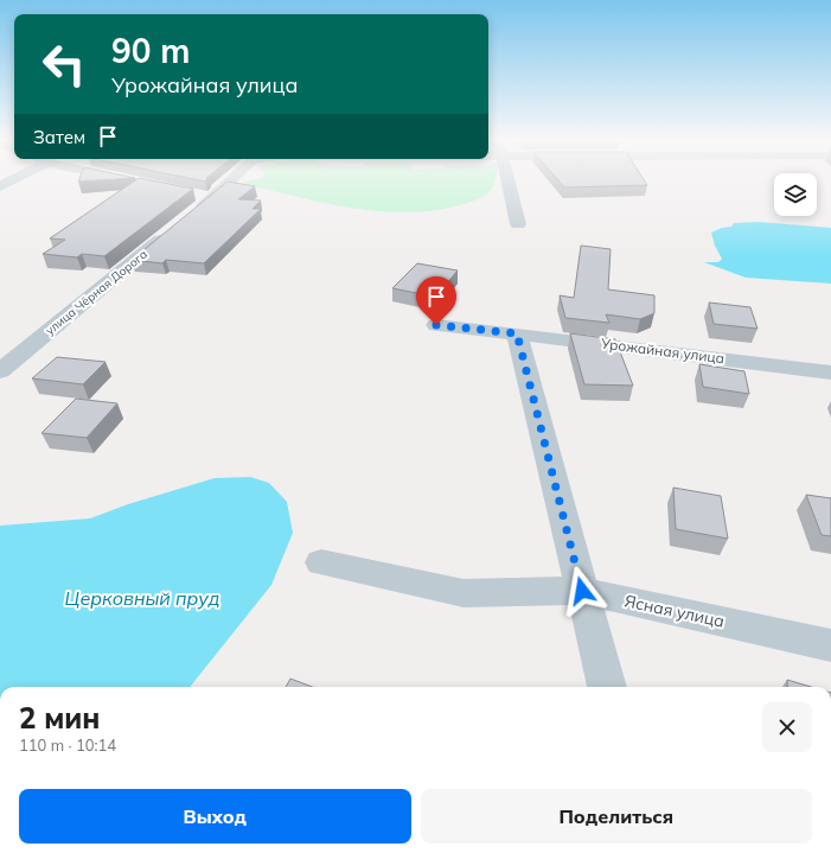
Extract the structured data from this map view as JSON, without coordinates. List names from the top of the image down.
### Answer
{
  "streets": {
    "street": ["улица Чёрная Дорога", "Урожайная улица", "Ясная улица"]
  },
  "water": ["Церковный пруд"],
  "page": {
    "turn": ["90 m", "Урожайная улица"],
    "then": "Затем",
    "heading": ["2 мин", "110 m · 10:14"],
    "buttons": ["Выход", "Поделиться"]
  }
}
